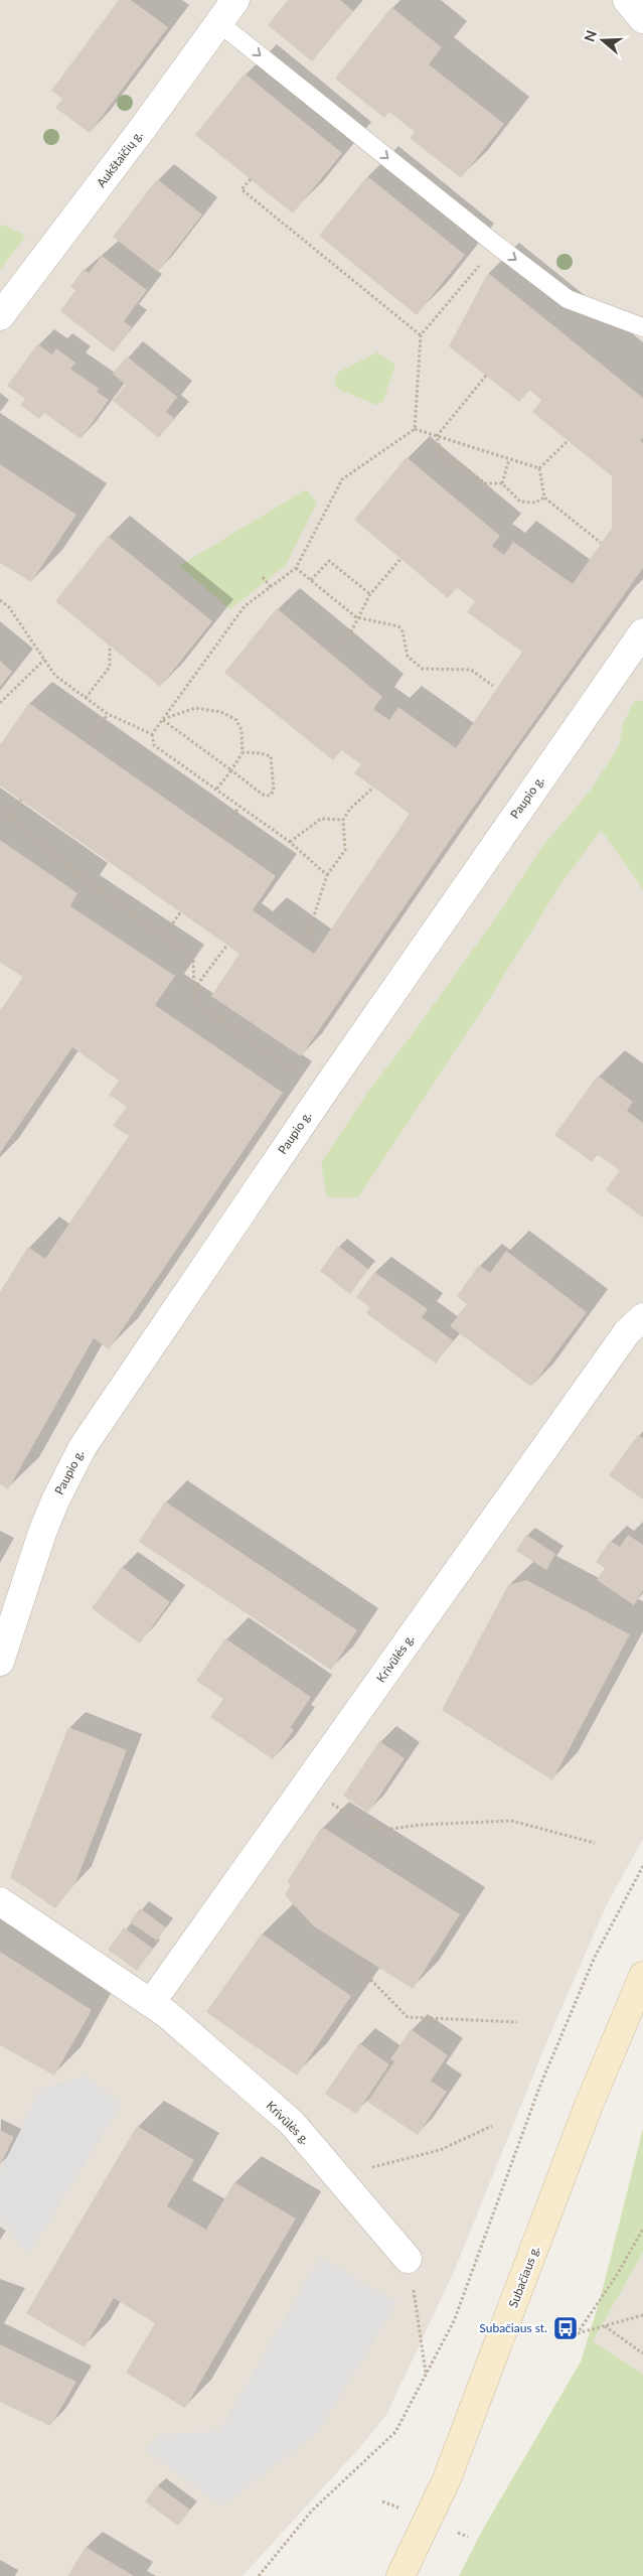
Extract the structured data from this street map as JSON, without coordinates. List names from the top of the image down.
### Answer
{
  "streets": {
    "main road": ["Subačiaus g."],
    "street": ["Aukštaičių g.", "Paupio g.", "Krivūlės g."]
  },
  "places": {
    "bus stop": ["Subačiaus st."]
  },
  "north": "left"
}
